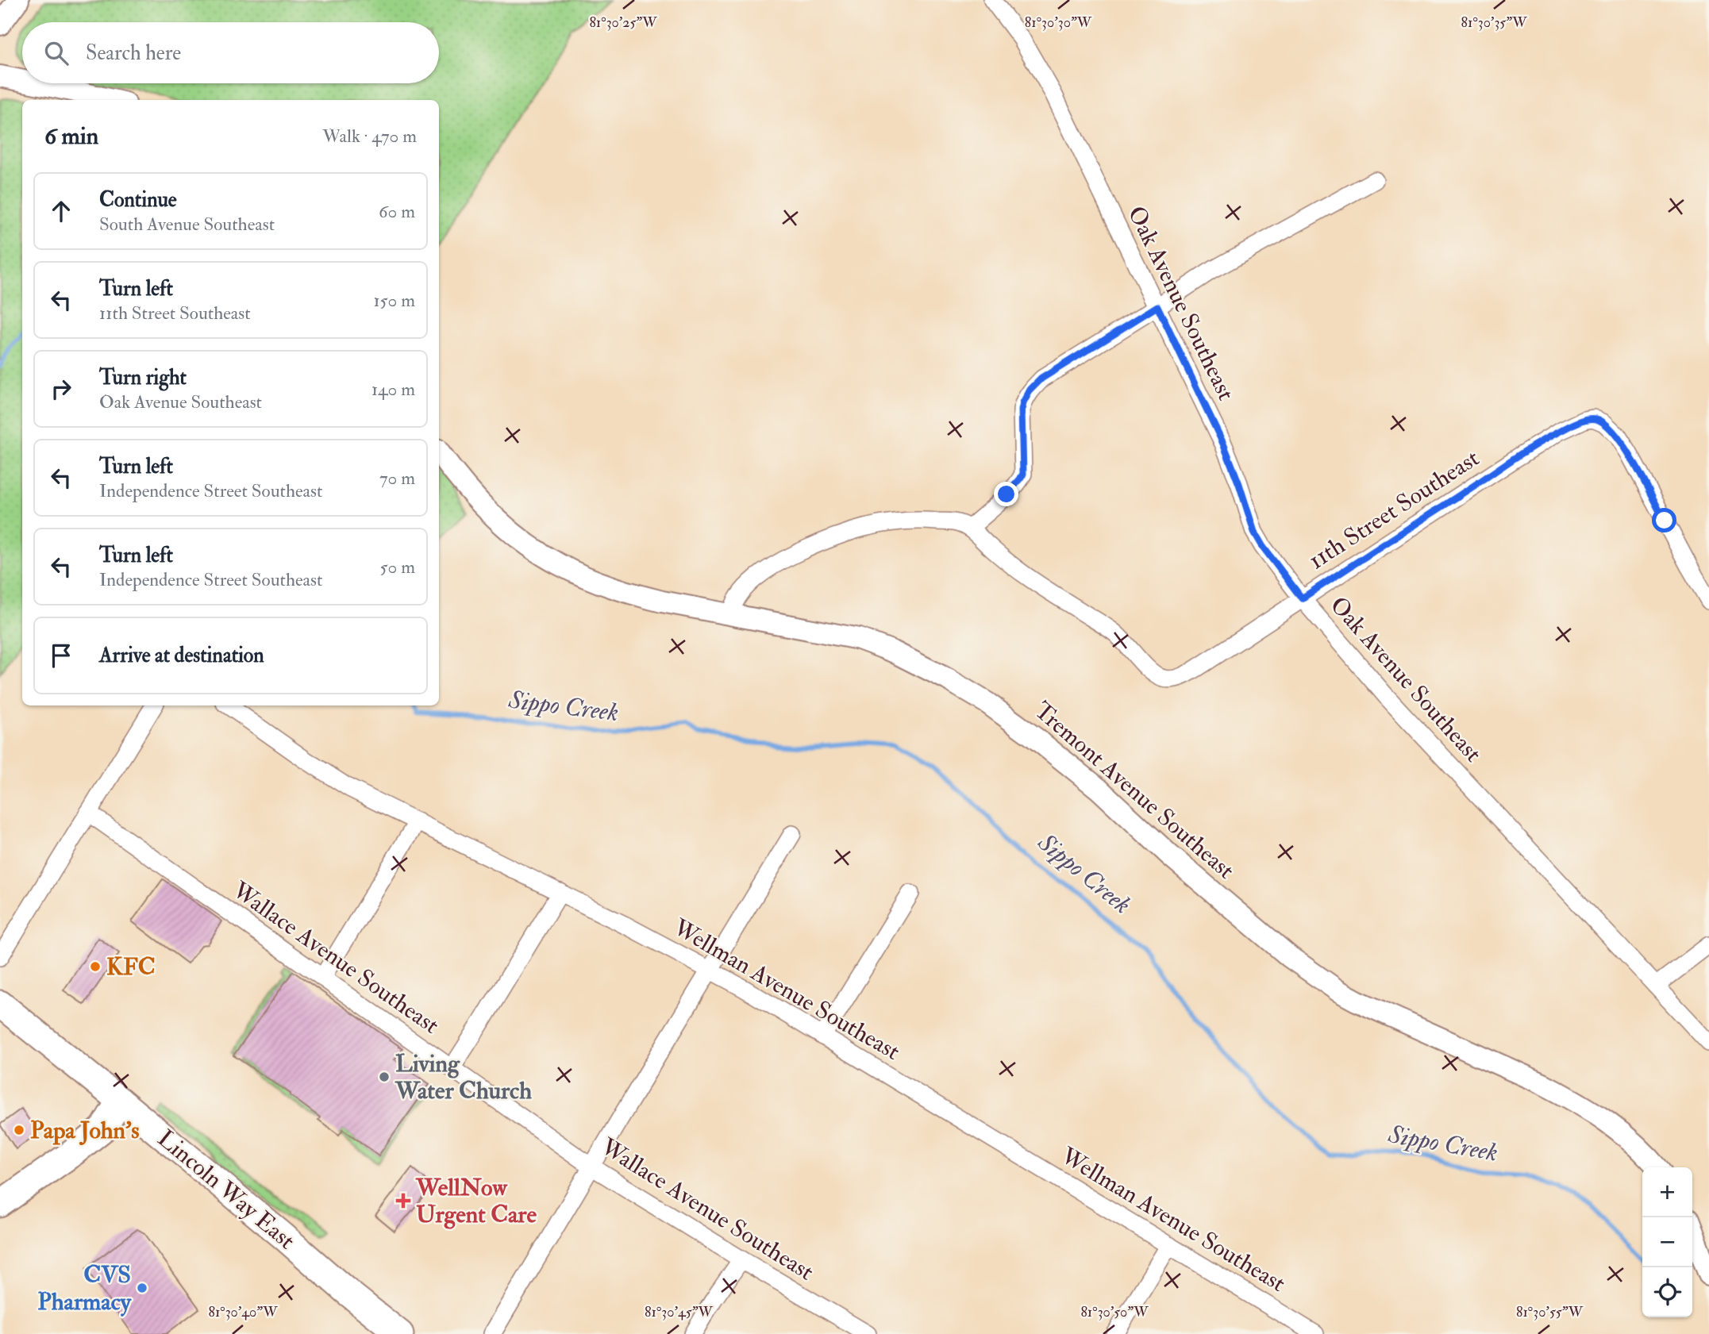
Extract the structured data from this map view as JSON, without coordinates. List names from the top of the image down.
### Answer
{
  "streets": {
    "main road": ["Lincoln Way East"],
    "street": [
      "Oak Avenue Southeast",
      "11th Street Southeast",
      "Tremont Avenue Southeast",
      "Wallace Avenue Southeast",
      "Wellman Avenue Southeast"
    ]
  },
  "crossings": [
    ["Oak Avenue Southeast", "11th Street Southeast"]
  ],
  "water": ["Sippo Creek"],
  "places": {
    "other": [
      "KFC",
      "Living Water Church",
      "Papa John's",
      "CVS Pharmacy"
    ],
    "health": ["WellNow Urgent Care"]
  },
  "page": {
    "search": "Search here",
    "heading": ["6 min", "Walk · 470 m"],
    "list": [
      ["Continue", "South Avenue Southeast", "60 m"],
      ["Turn left", "11th Street Southeast", "150 m"],
      ["Turn right", "Oak Avenue Southeast", "140 m"],
      ["Turn left", "Independence Street Southeast", "70 m"],
      ["Turn left", "Independence Street Southeast", "50 m"],
      "Arrive at destination"
    ],
    "map_buttons": ["+", "−"]
  },
  "coordinates": [
    "81°30'30\"W",
    "81°30'35\"W",
    "81°30'25\"W",
    "81°30'40\"W",
    "81°30'45\"W",
    "81°30'50\"W",
    "81°30'55\"W"
  ]
}
